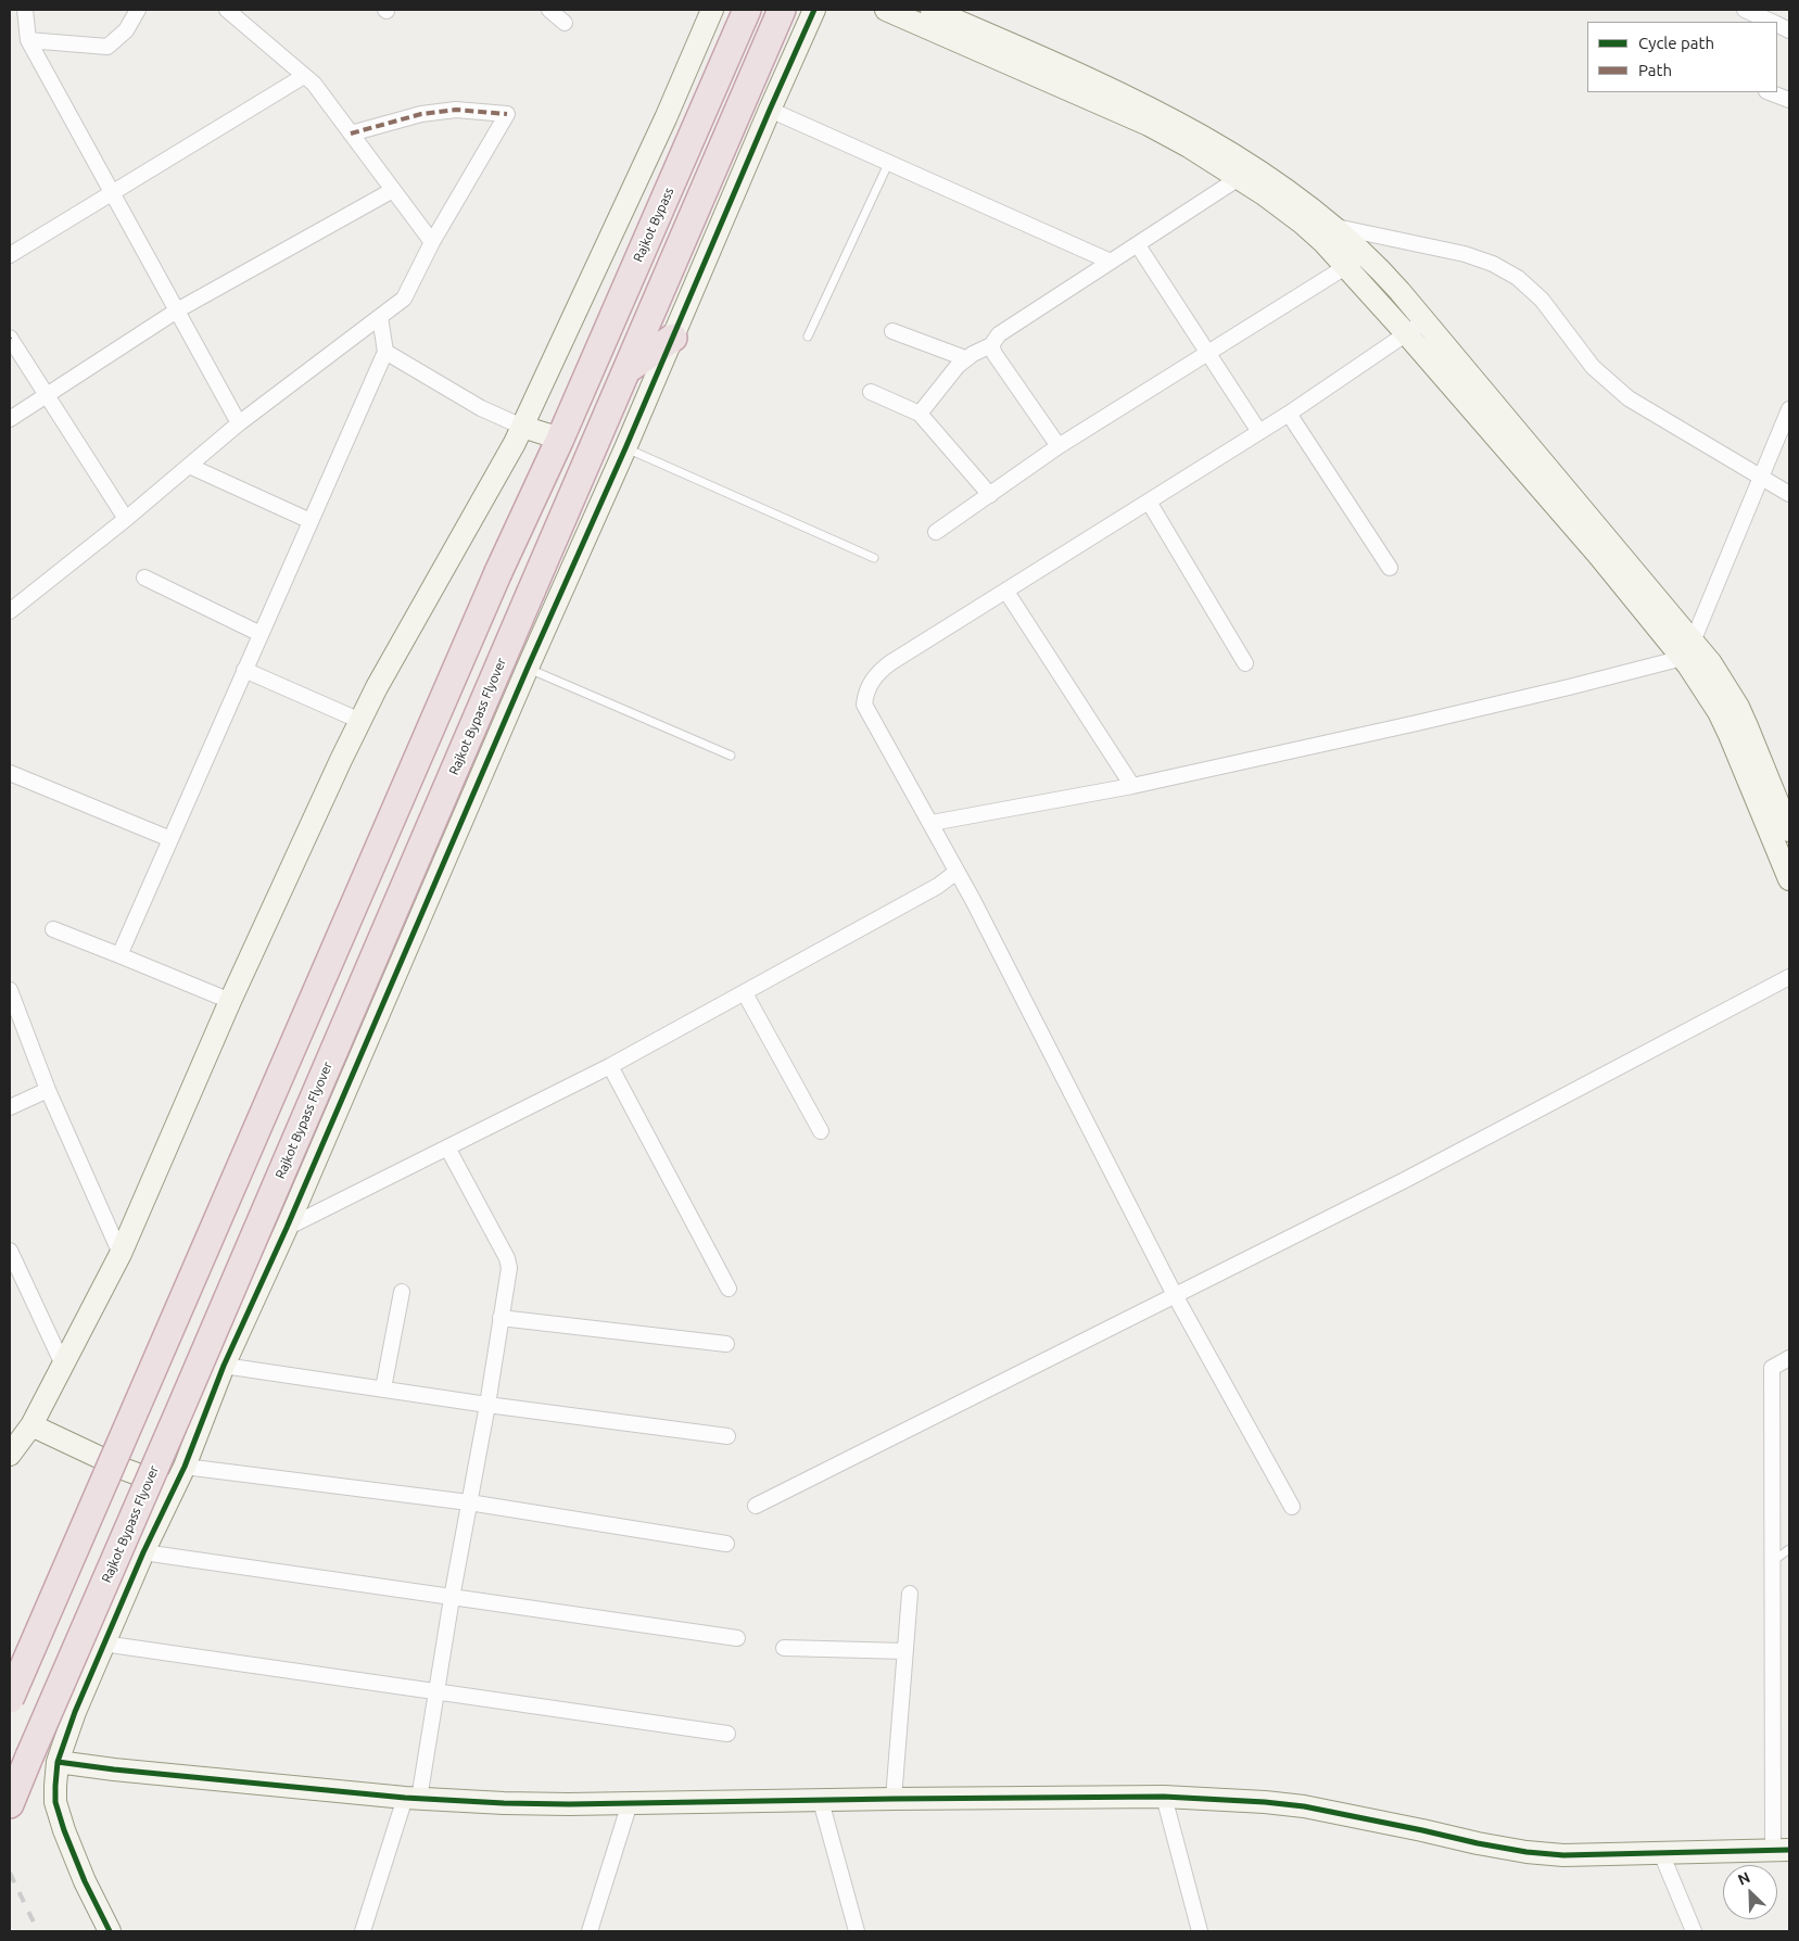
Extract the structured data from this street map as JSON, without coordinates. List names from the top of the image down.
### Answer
{
  "streets": {
    "highway": ["Rajkot Bypass", "Rajkot Bypass Flyover"]
  },
  "legend": ["Cycle path", "Path"],
  "north": "top left"
}
